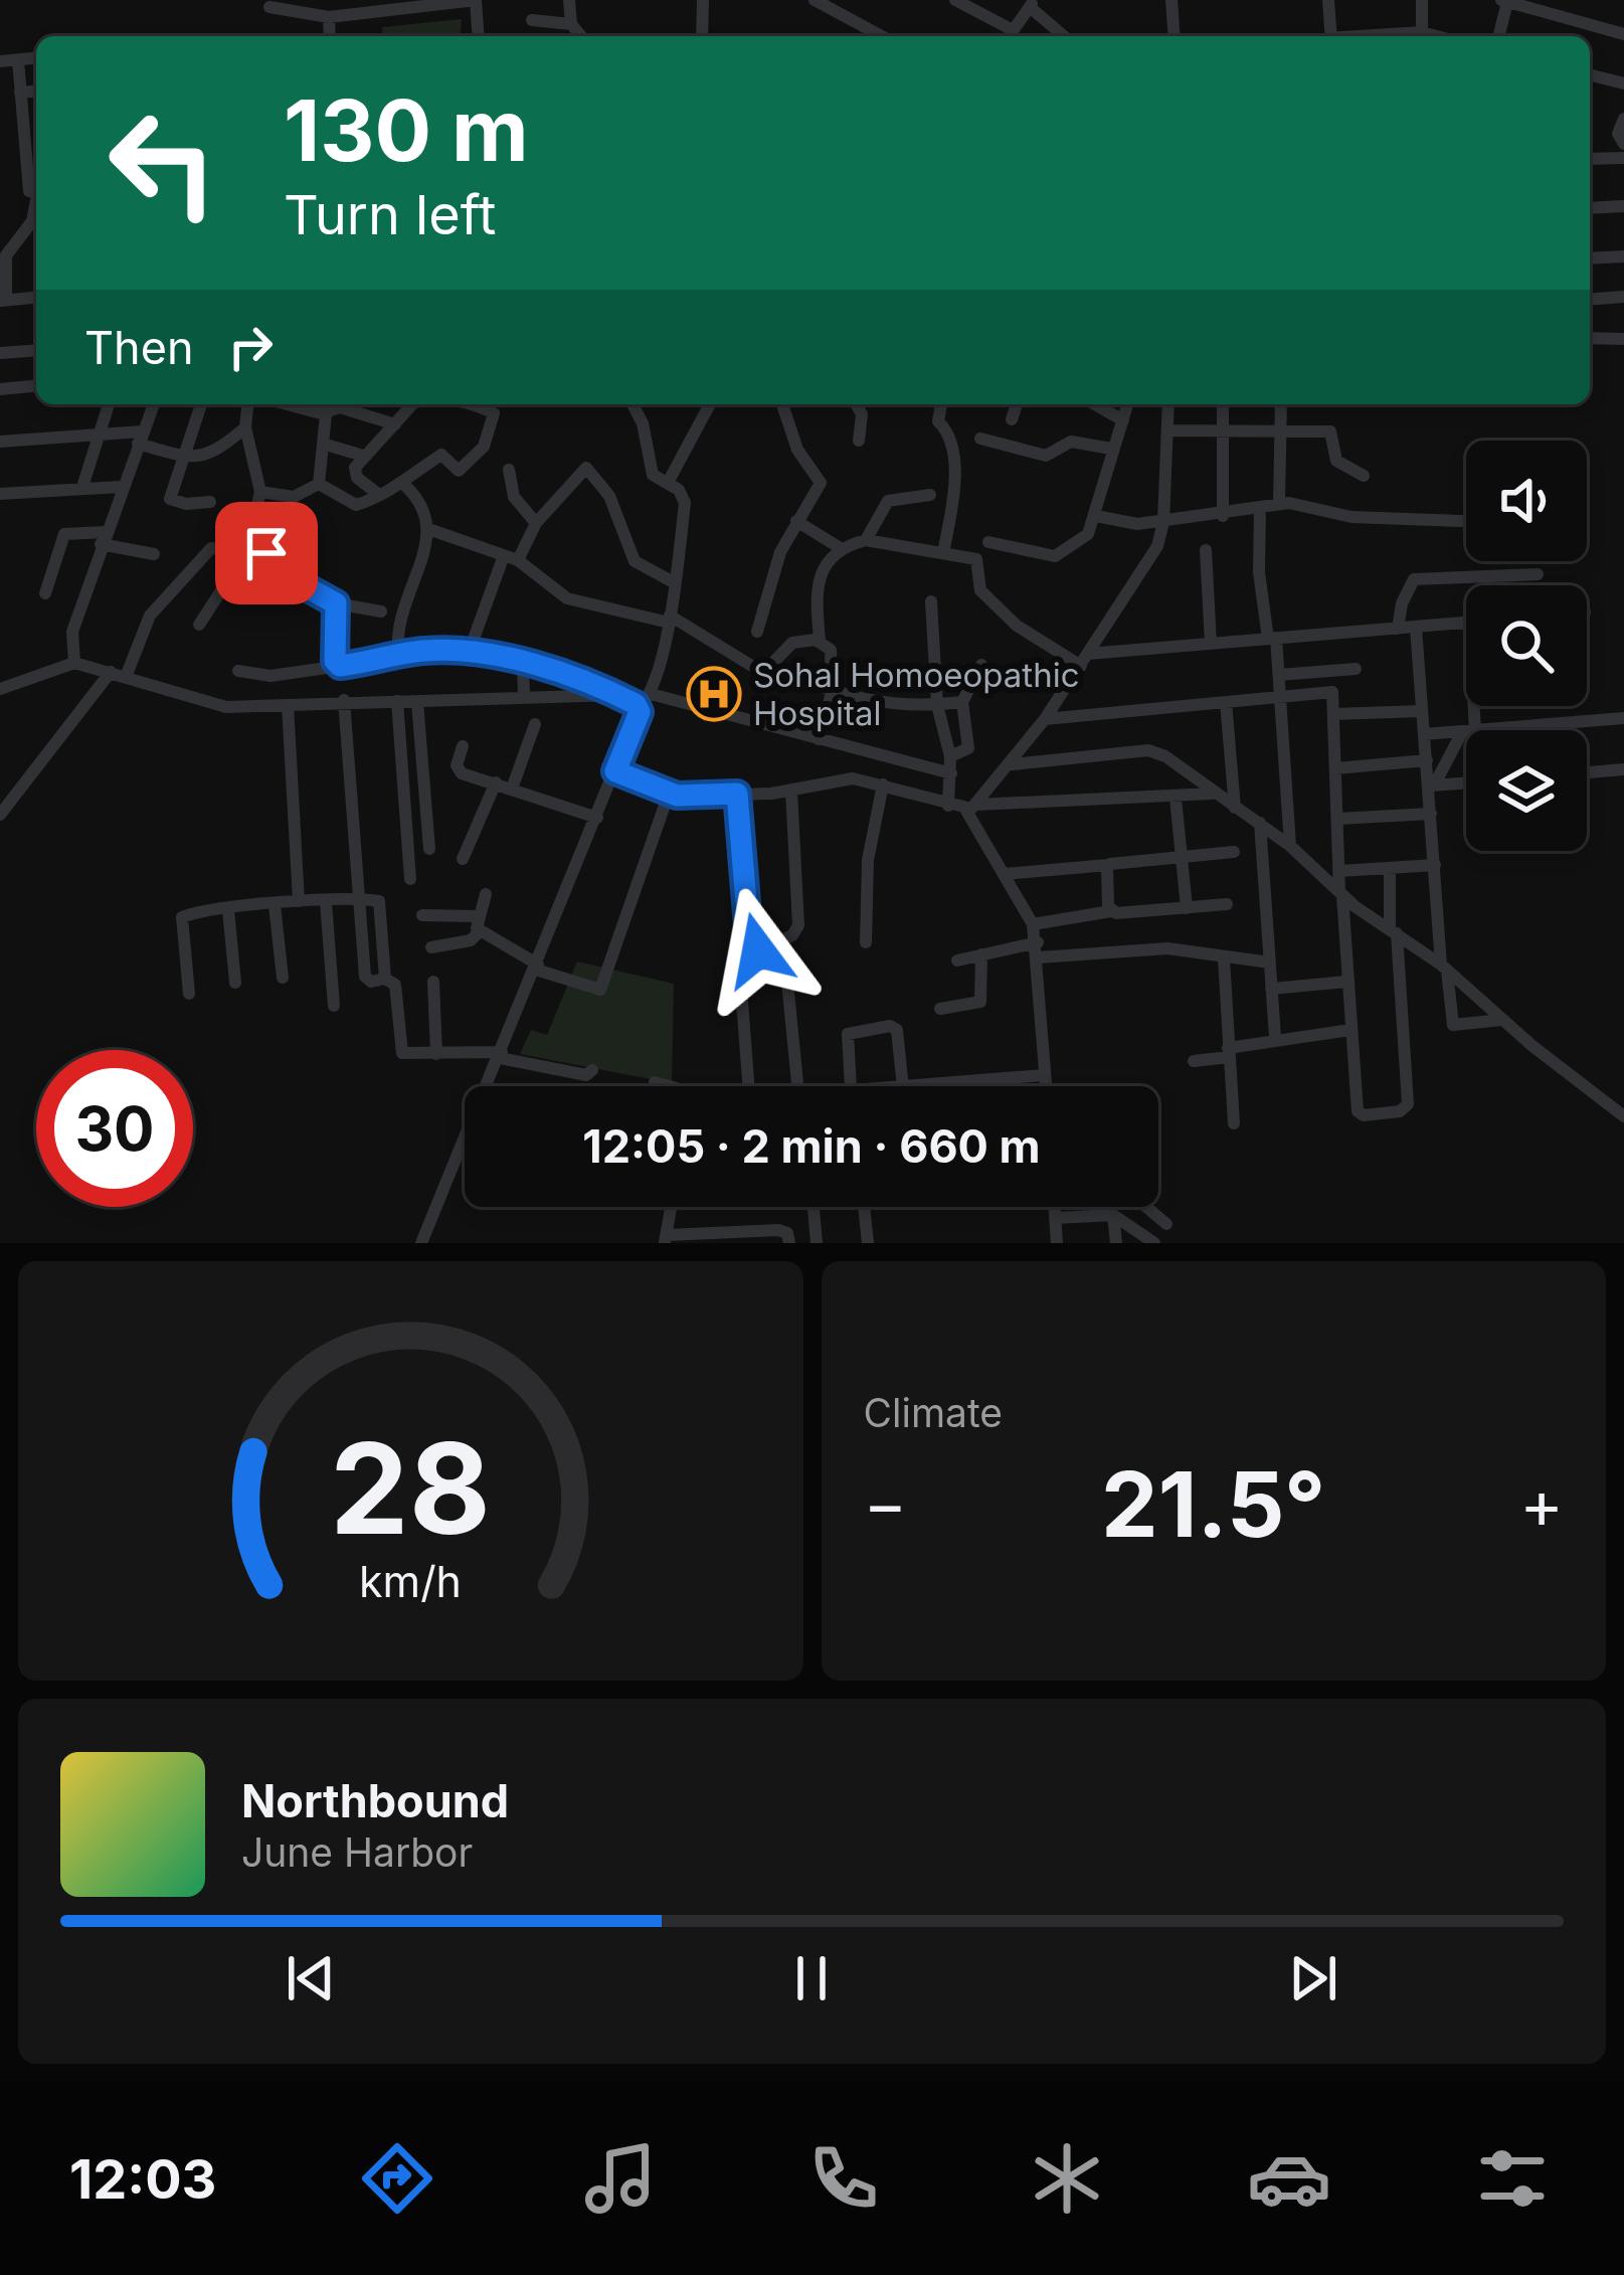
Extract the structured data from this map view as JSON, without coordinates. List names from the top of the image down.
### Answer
{
  "places": {
    "hospital": ["Sohal Homoeopathic Hospital"]
  },
  "page": {
    "turn": ["130 m", "Turn left"],
    "then": "Then",
    "limit": "30",
    "trip": "12:05 · 2 min · 660 m",
    "tile": "Climate",
    "heat": ["−", "21.5°", "+"],
    "song": ["Northbound", "June Harbor"],
    "tabs": "12:03",
    "gauge": ["28", "km/h"]
  }
}
